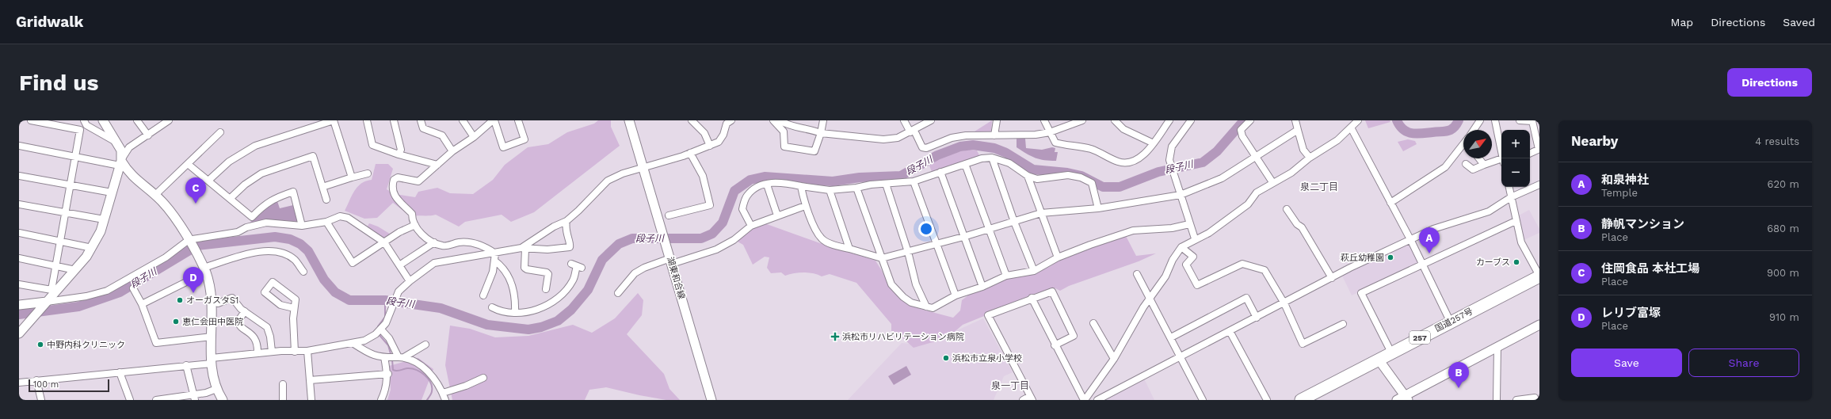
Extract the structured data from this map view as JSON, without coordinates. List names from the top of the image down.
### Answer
{
  "streets": {
    "highway": ["国道257号", "257"],
    "street": ["湖東和合線"]
  },
  "districts": ["泉二丁目", "泉一丁目"],
  "water": ["段子川"],
  "places": {
    "other": [
      "萩丘幼稚園",
      "カーブス",
      "オーガスタS1",
      "恵仁会田中医院",
      "中野内科クリニック",
      "浜松市立泉小学校"
    ],
    "health": ["浜松市リハビリテーション病院"]
  },
  "scale_bar": "100 m",
  "north": "top right",
  "page": {
    "header": "Gridwalk",
    "nav": ["Map", "Directions", "Saved"],
    "buttons": [
      "Directions",
      ["Save", "Share"]
    ],
    "title": "Find us",
    "heading": ["Nearby", "4 results"],
    "map_buttons": ["+", "−"],
    "list": [
      {
        "mark": "A",
        "name": "和泉神社",
        "note": "Temple",
        "value": "620 m"
      },
      {
        "mark": "B",
        "name": "静帆マンション",
        "note": "Place",
        "value": "680 m"
      },
      {
        "mark": "C",
        "name": "住岡食品 本社工場",
        "note": "Place",
        "value": "900 m"
      },
      {
        "mark": "D",
        "name": "レリブ富塚",
        "note": "Place",
        "value": "910 m"
      }
    ],
    "pins": [
      "C",
      "A",
      "D",
      "B"
    ],
    "scale": "100 m"
  }
}
